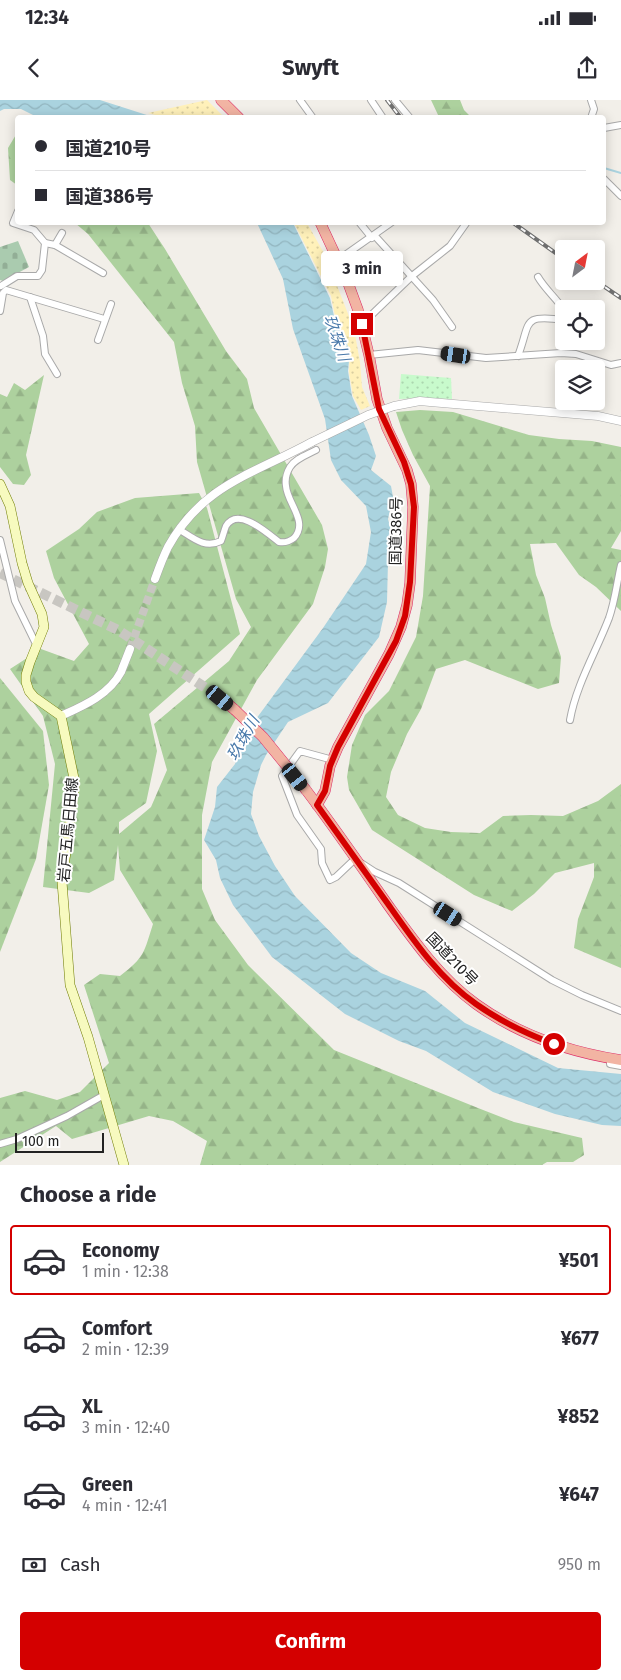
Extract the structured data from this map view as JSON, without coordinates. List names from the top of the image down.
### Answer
{
  "streets": {
    "highway": ["国道386号", "国道210号"],
    "main road": ["岩戸五馬日田線"]
  },
  "crossings": [
    ["国道386号", "国道210号"]
  ],
  "water": ["玖珠川"],
  "scale_bar": "100 m",
  "north": "top right",
  "page": {
    "status": "12:34",
    "header": "Swyft",
    "banner": ["国道210号", "国道386号"],
    "bubble": "3 min",
    "scale": "100 m",
    "heading": "Choose a ride",
    "list": [
      {
        "name": "Economy",
        "note": "1 min · 12:38",
        "value": "¥501"
      },
      {
        "name": "Comfort",
        "note": "2 min · 12:39",
        "value": "¥677"
      },
      {
        "name": "XL",
        "note": "3 min · 12:40",
        "value": "¥852"
      },
      {
        "name": "Green",
        "note": "4 min · 12:41",
        "value": "¥647"
      }
    ],
    "pay": ["Cash", "950 m"],
    "buttons": "Confirm"
  }
}
